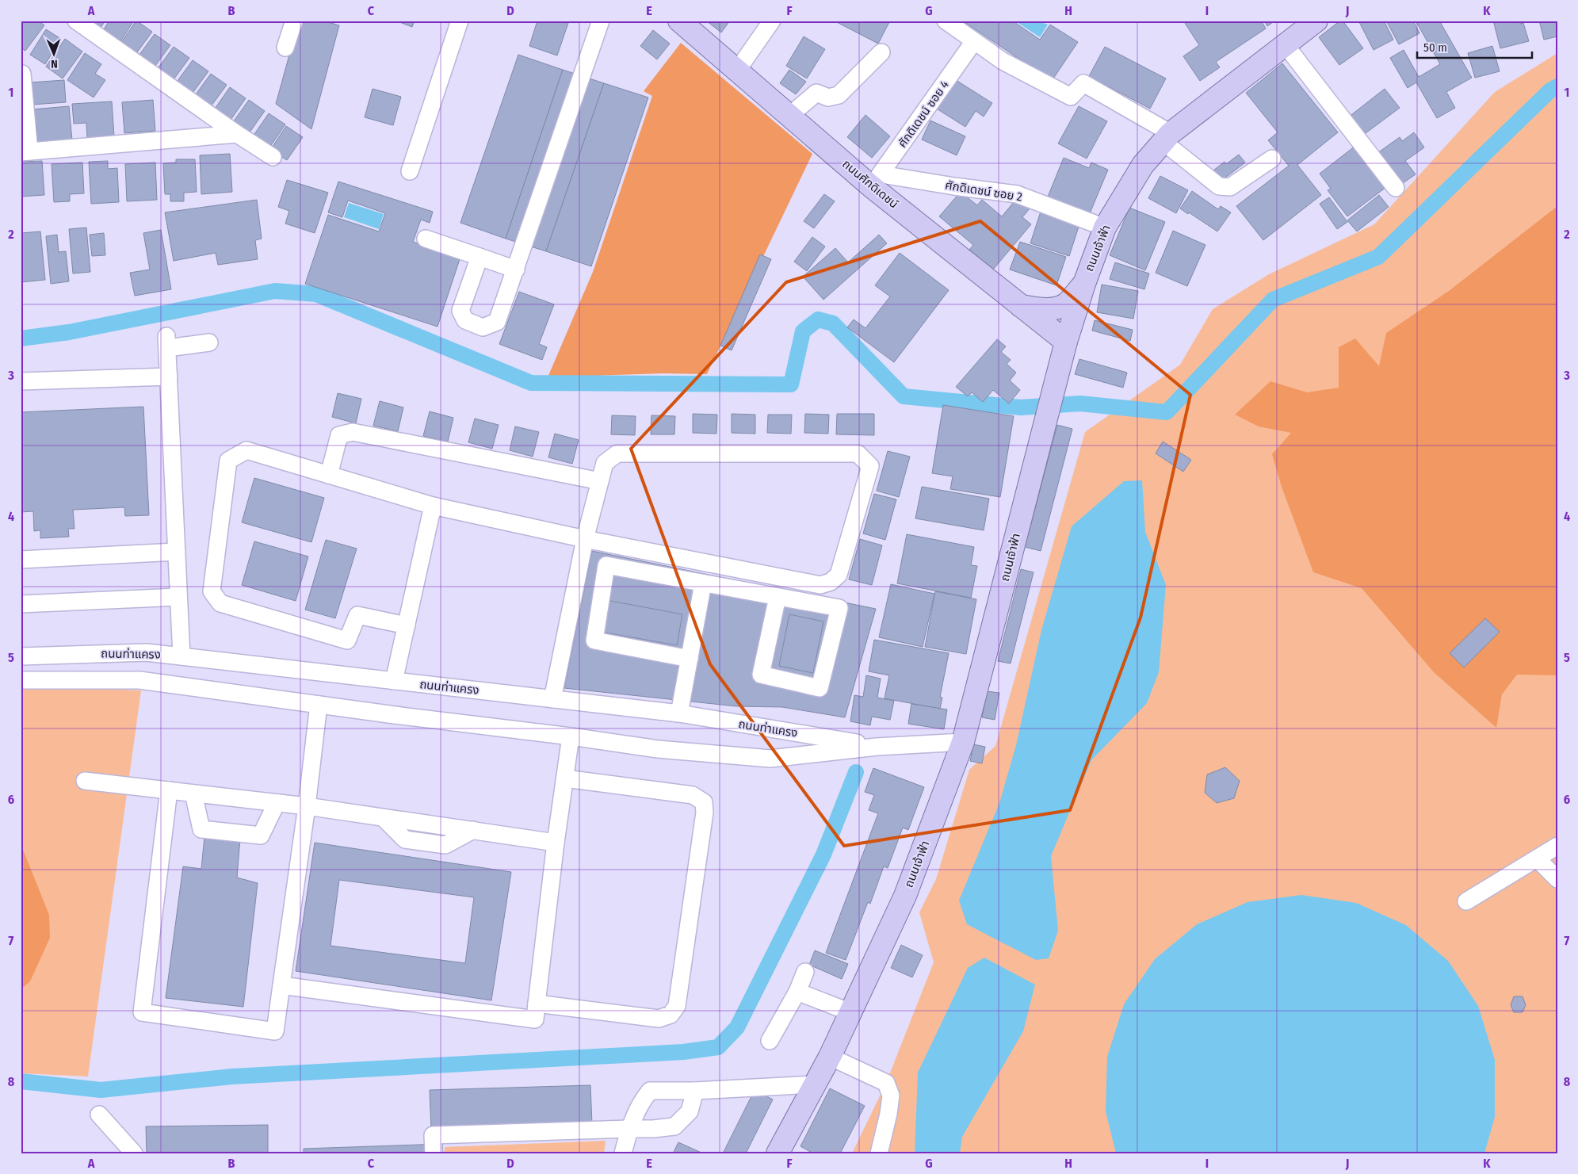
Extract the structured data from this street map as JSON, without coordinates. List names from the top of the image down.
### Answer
{
  "streets": {
    "main road": ["ถนนศักดิเดชน์", "ถนนเจ้าฟ้า"],
    "street": ["ศักดิเดชน์ ซอย 4", "ศักดิเดชน์ ซอย 2", "ถนนท่าแครง"]
  },
  "crossings": [
    ["ศักดิเดชน์ ซอย 4", "ถนนศักดิเดชน์"],
    ["ศักดิเดชน์ ซอย 4", "ศักดิเดชน์ ซอย 2"],
    ["ถนนศักดิเดชน์", "ศักดิเดชน์ ซอย 2"],
    ["ถนนศักดิเดชน์", "ถนนเจ้าฟ้า"],
    ["ศักดิเดชน์ ซอย 2", "ถนนเจ้าฟ้า"],
    ["ถนนเจ้าฟ้า", "ถนนท่าแครง"]
  ],
  "scale_bar": "50 m",
  "north": "bottom",
  "grid": {
    "columns": [
      "A",
      "B",
      "C",
      "D",
      "E",
      "F",
      "G",
      "H",
      "I",
      "J",
      "K"
    ],
    "rows": [
      "1",
      "2",
      "3",
      "4",
      "5",
      "6",
      "7",
      "8"
    ]
  }
}
